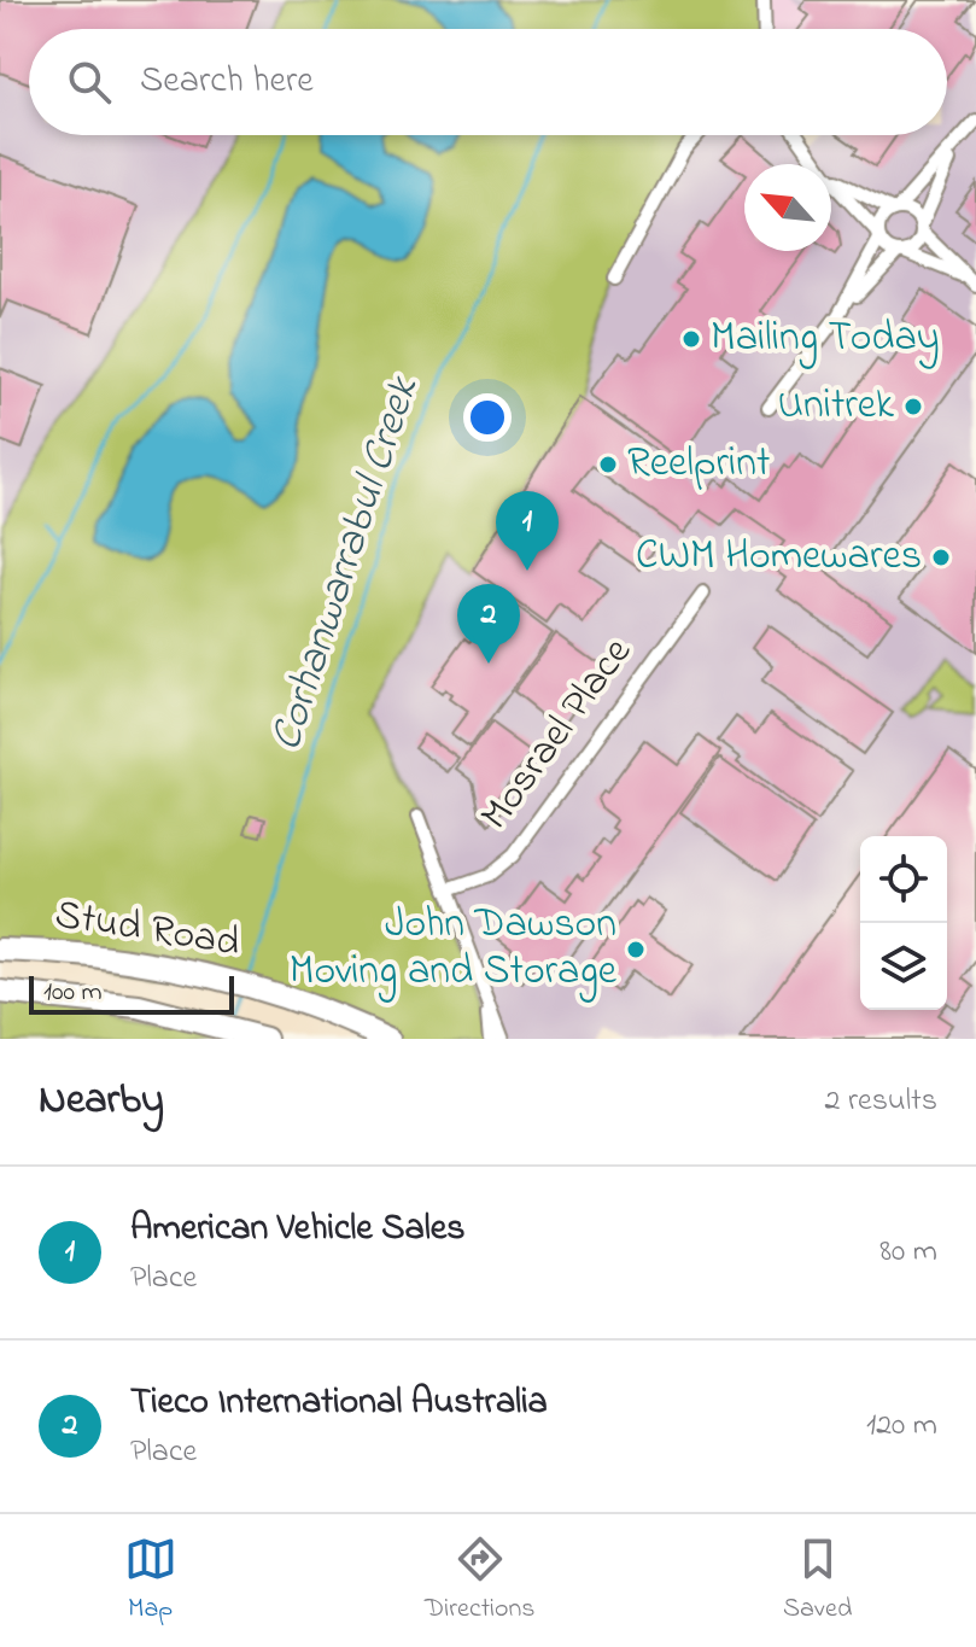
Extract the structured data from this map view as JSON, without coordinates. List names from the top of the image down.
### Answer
{
  "streets": {
    "highway": ["Stud Road"],
    "street": ["Mosrael Place"]
  },
  "water": ["Corhanwarrabul Creek"],
  "places": [
    "Mailing Today",
    "Unitrek",
    "Reelprint",
    "CWM Homewares",
    "John Dawson Moving and Storage"
  ],
  "scale_bar": "100 m",
  "north": "top left",
  "page": {
    "search": "Search here",
    "pins": ["1", "2"],
    "scale": "100 m",
    "heading": ["Nearby", "2 results"],
    "list": [
      {
        "mark": "1",
        "name": "American Vehicle Sales",
        "note": "Place",
        "value": "80 m"
      },
      {
        "mark": "2",
        "name": "Tieco International Australia",
        "note": "Place",
        "value": "120 m"
      }
    ],
    "nav": ["Map", "Directions", "Saved"]
  }
}
